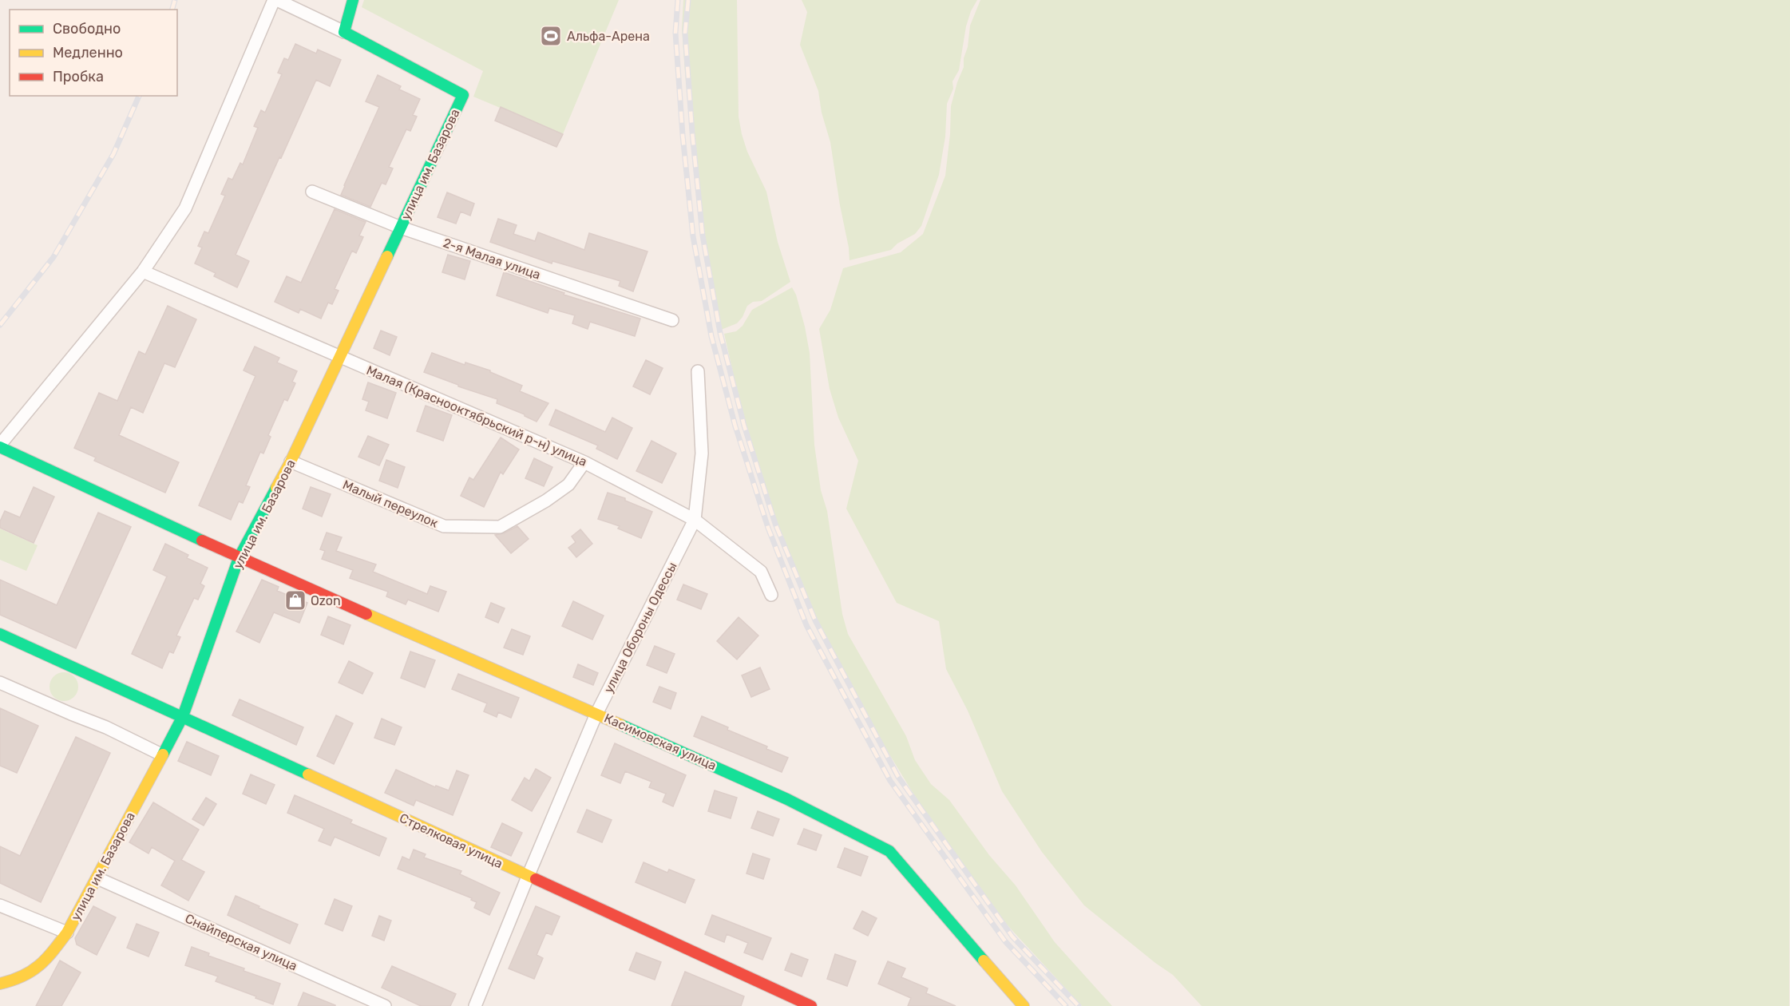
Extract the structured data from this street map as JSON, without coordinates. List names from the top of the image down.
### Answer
{
  "streets": {
    "street": [
      "улица им. Базарова",
      "2-я Малая улица",
      "Малая (Краснооктябрьский р-н) улица",
      "Малый переулок",
      "улица Обороны Одессы",
      "Касимовская улица",
      "Стрелковая улица",
      "Снайперская улица"
    ]
  },
  "crossings": [
    ["улица им. Базарова", "2-я Малая улица"],
    ["улица им. Базарова", "Малая (Краснооктябрьский р-н) улица"],
    ["улица им. Базарова", "Малый переулок"],
    ["улица им. Базарова", "Касимовская улица"],
    ["улица им. Базарова", "Стрелковая улица"],
    ["улица им. Базарова", "Снайперская улица"],
    ["Малая (Краснооктябрьский р-н) улица", "Малый переулок"],
    ["Малая (Краснооктябрьский р-н) улица", "улица Обороны Одессы"],
    ["улица Обороны Одессы", "Касимовская улица"],
    ["улица Обороны Одессы", "Стрелковая улица"]
  ],
  "places": {
    "sports": ["Альфа-Арена"],
    "shop": ["Ozon"]
  },
  "legend": ["Свободно", "Медленно", "Пробка"]
}
